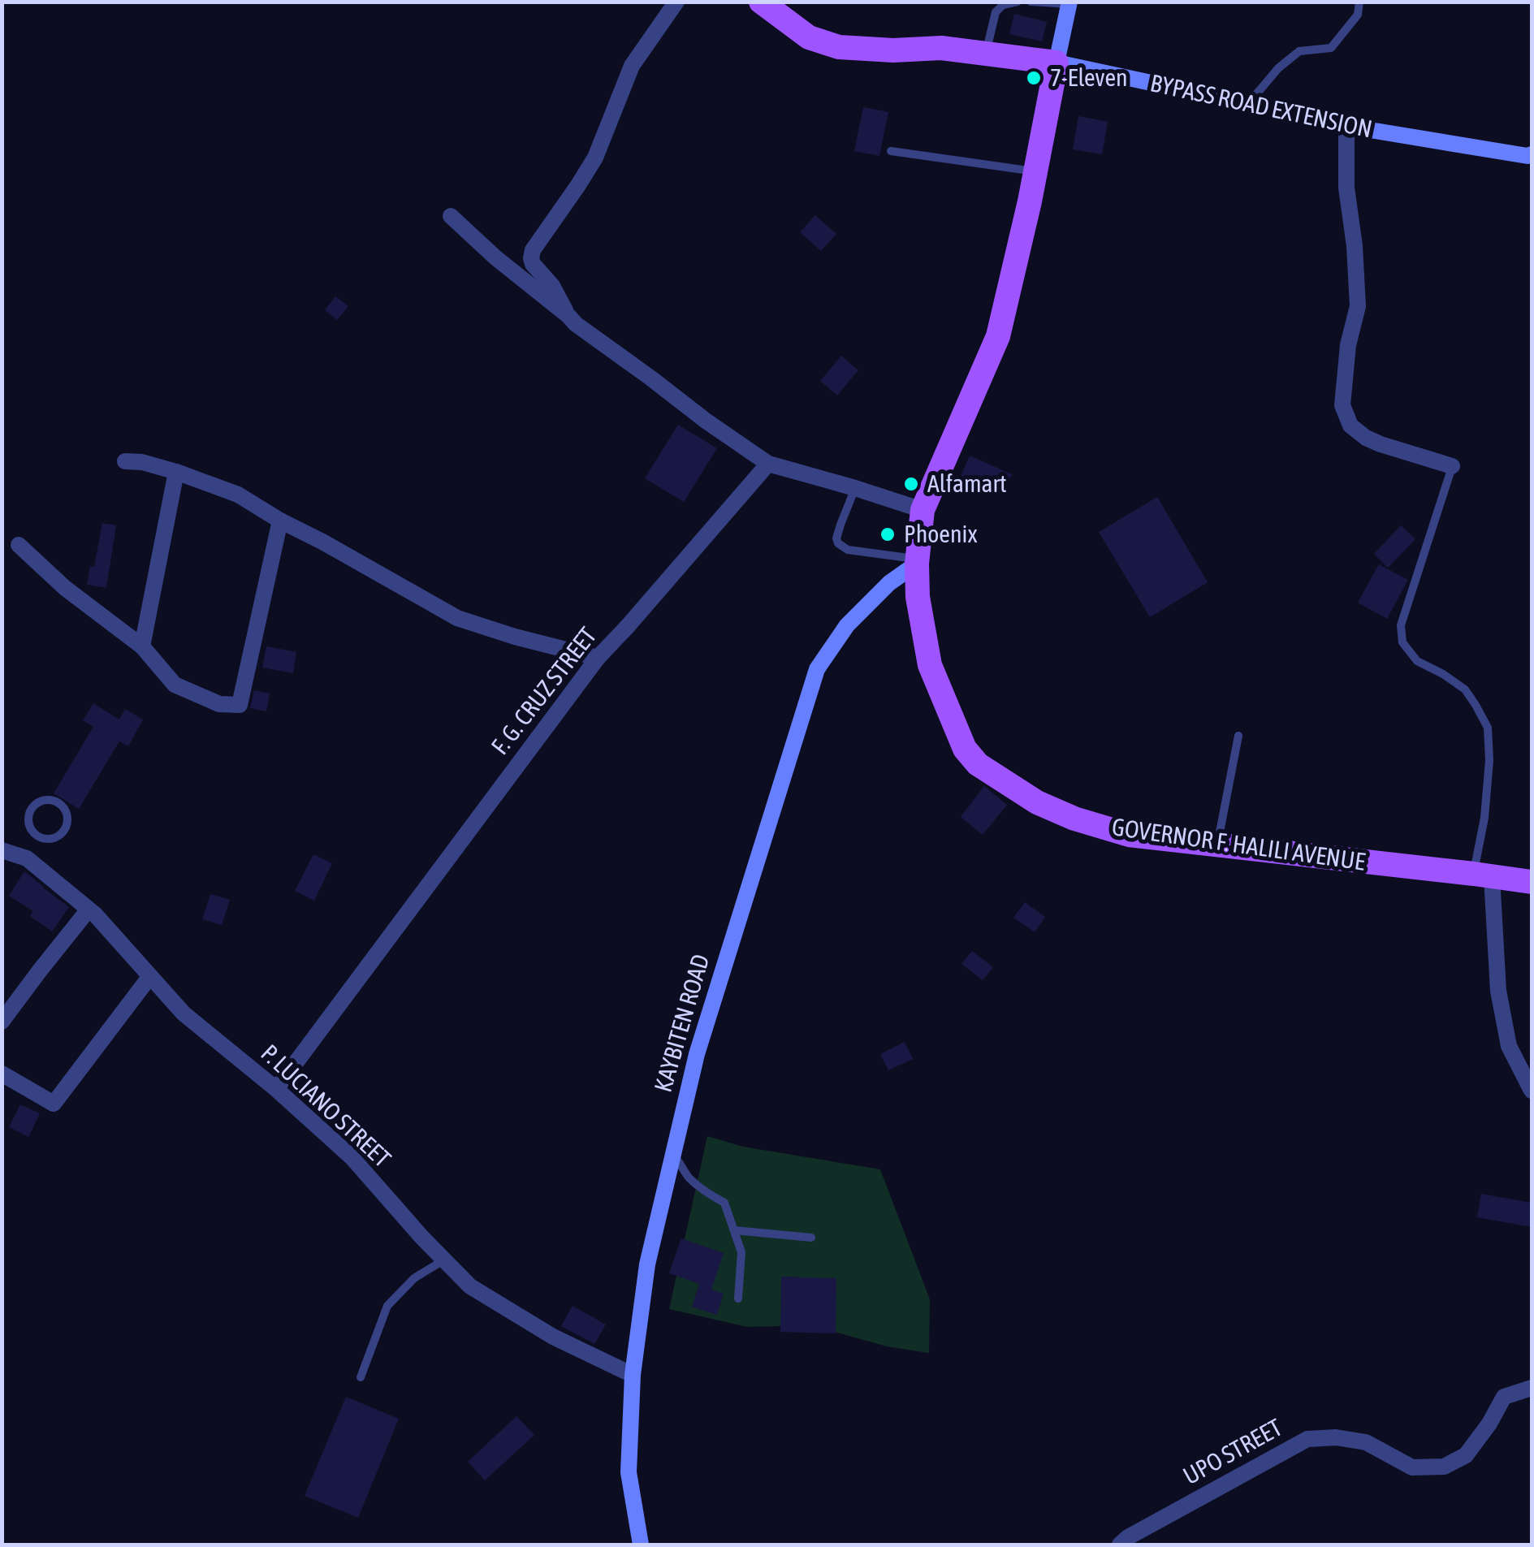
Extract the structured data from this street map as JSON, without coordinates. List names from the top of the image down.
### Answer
{
  "streets": {
    "main road": ["BYPASS ROAD EXTENSION", "GOVERNOR F. HALILI AVENUE"],
    "street": [
      "F. G. CRUZ STREET",
      "KAYBITEN ROAD",
      "P. LUCIANO STREET",
      "UPO STREET"
    ]
  },
  "crossings": [
    ["BYPASS ROAD EXTENSION", "GOVERNOR F. HALILI AVENUE"],
    ["F. G. CRUZ STREET", "P. LUCIANO STREET"],
    ["GOVERNOR F. HALILI AVENUE", "KAYBITEN ROAD"],
    ["KAYBITEN ROAD", "P. LUCIANO STREET"]
  ],
  "places": ["7-Eleven", "Alfamart", "Phoenix"]
}
